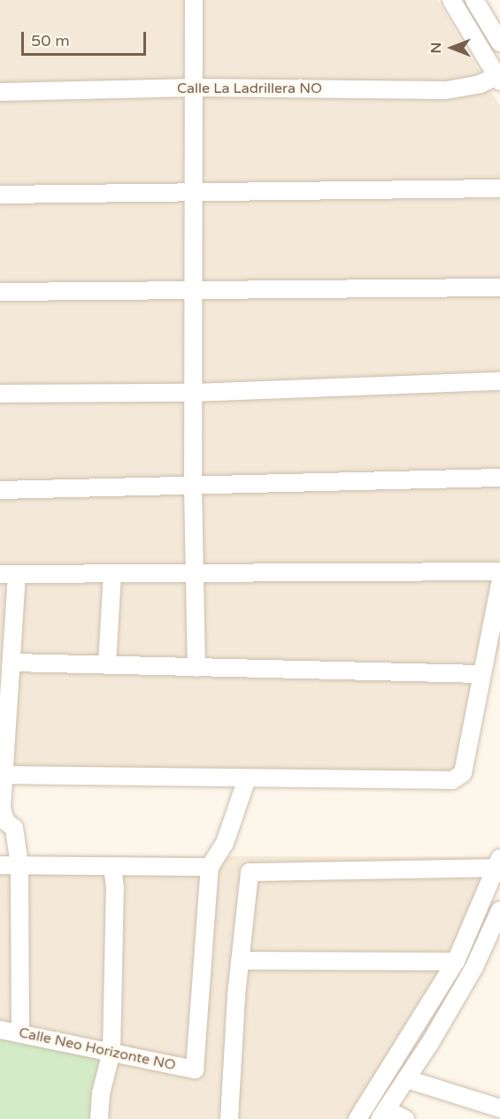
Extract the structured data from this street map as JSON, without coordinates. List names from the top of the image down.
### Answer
{
  "streets": {
    "street": ["Calle La Ladrillera NO", "Calle Neo Horizonte NO"]
  },
  "scale_bar": "50 m",
  "north": "left"
}
